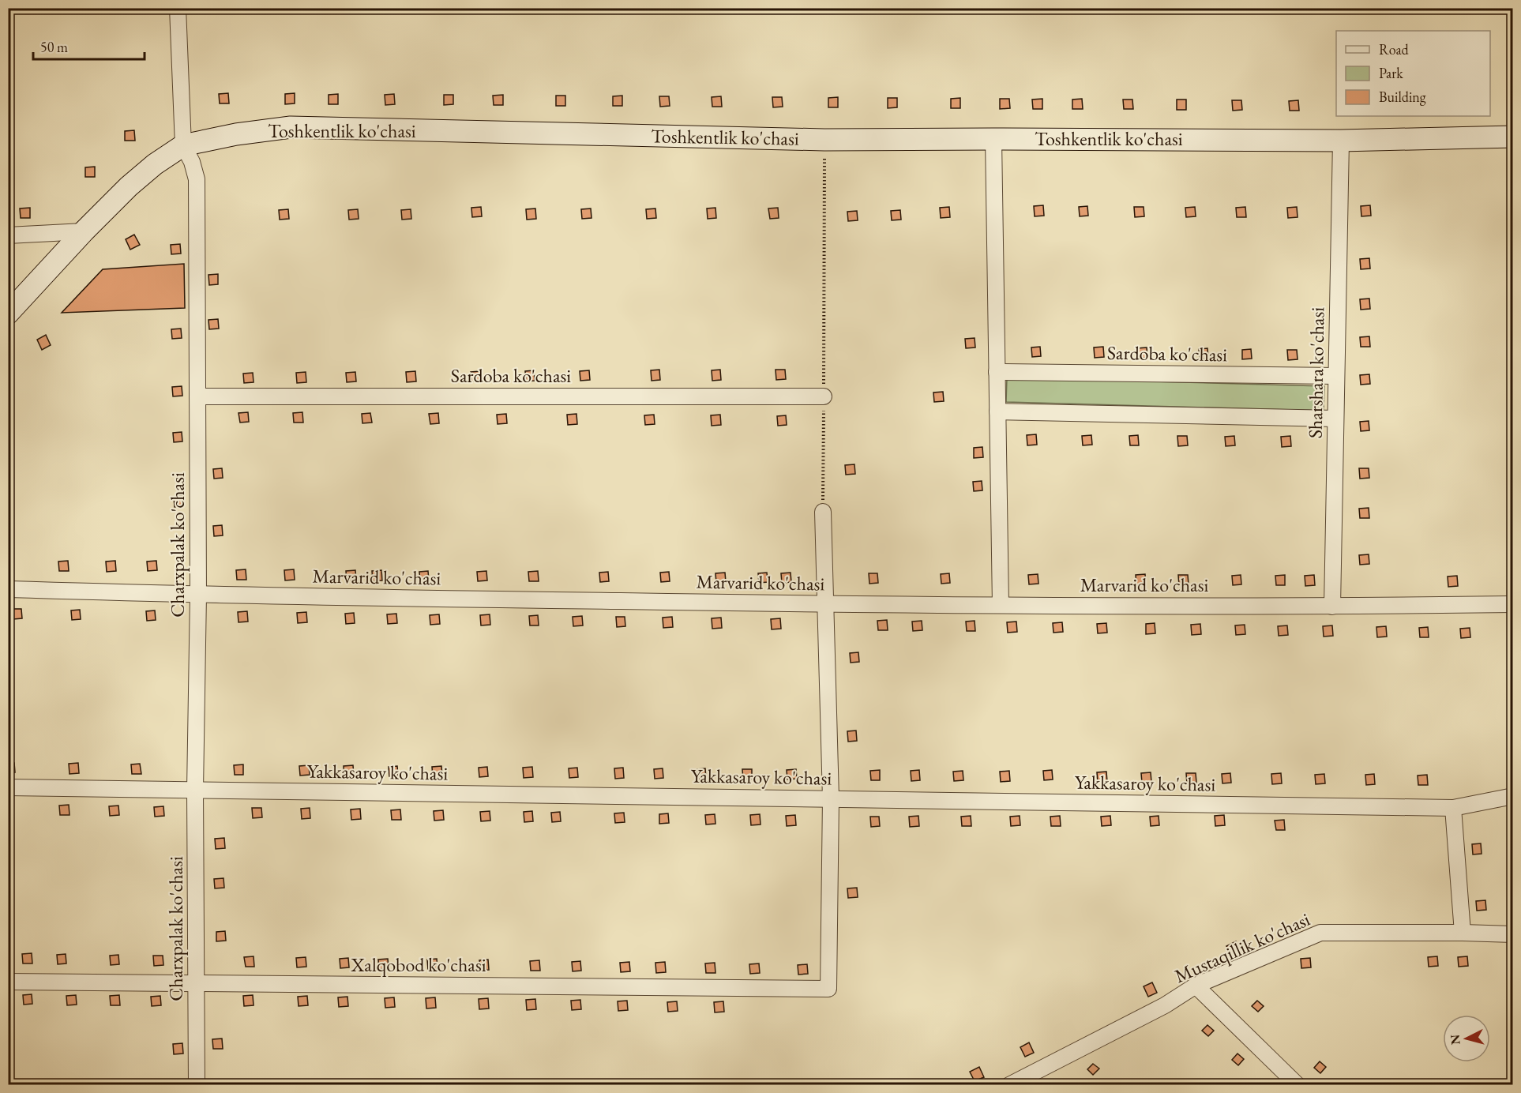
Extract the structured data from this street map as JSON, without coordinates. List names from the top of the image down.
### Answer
{
  "streets": {
    "main road": ["Toshkentlik ko'chasi"],
    "street": [
      "Sardoba ko'chasi",
      "Sharshara ko'chasi",
      "Charxpalak ko'chasi",
      "Marvarid ko'chasi",
      "Yakkasaroy ko'chasi",
      "Mustaqillik ko'chasi",
      "Xalqobod ko'chasi"
    ]
  },
  "crossings": [
    ["Toshkentlik ko'chasi", "Sharshara ko'chasi"],
    ["Toshkentlik ko'chasi", "Charxpalak ko'chasi"],
    ["Sardoba ko'chasi", "Sharshara ko'chasi"],
    ["Sardoba ko'chasi", "Charxpalak ko'chasi"],
    ["Sharshara ko'chasi", "Marvarid ko'chasi"],
    ["Charxpalak ko'chasi", "Marvarid ko'chasi"],
    ["Charxpalak ko'chasi", "Yakkasaroy ko'chasi"],
    ["Charxpalak ko'chasi", "Xalqobod ko'chasi"],
    ["Yakkasaroy ko'chasi", "Xalqobod ko'chasi"]
  ],
  "legend": ["Road", "Park", "Building"],
  "scale_bar": "50 m",
  "north": "left"
}
